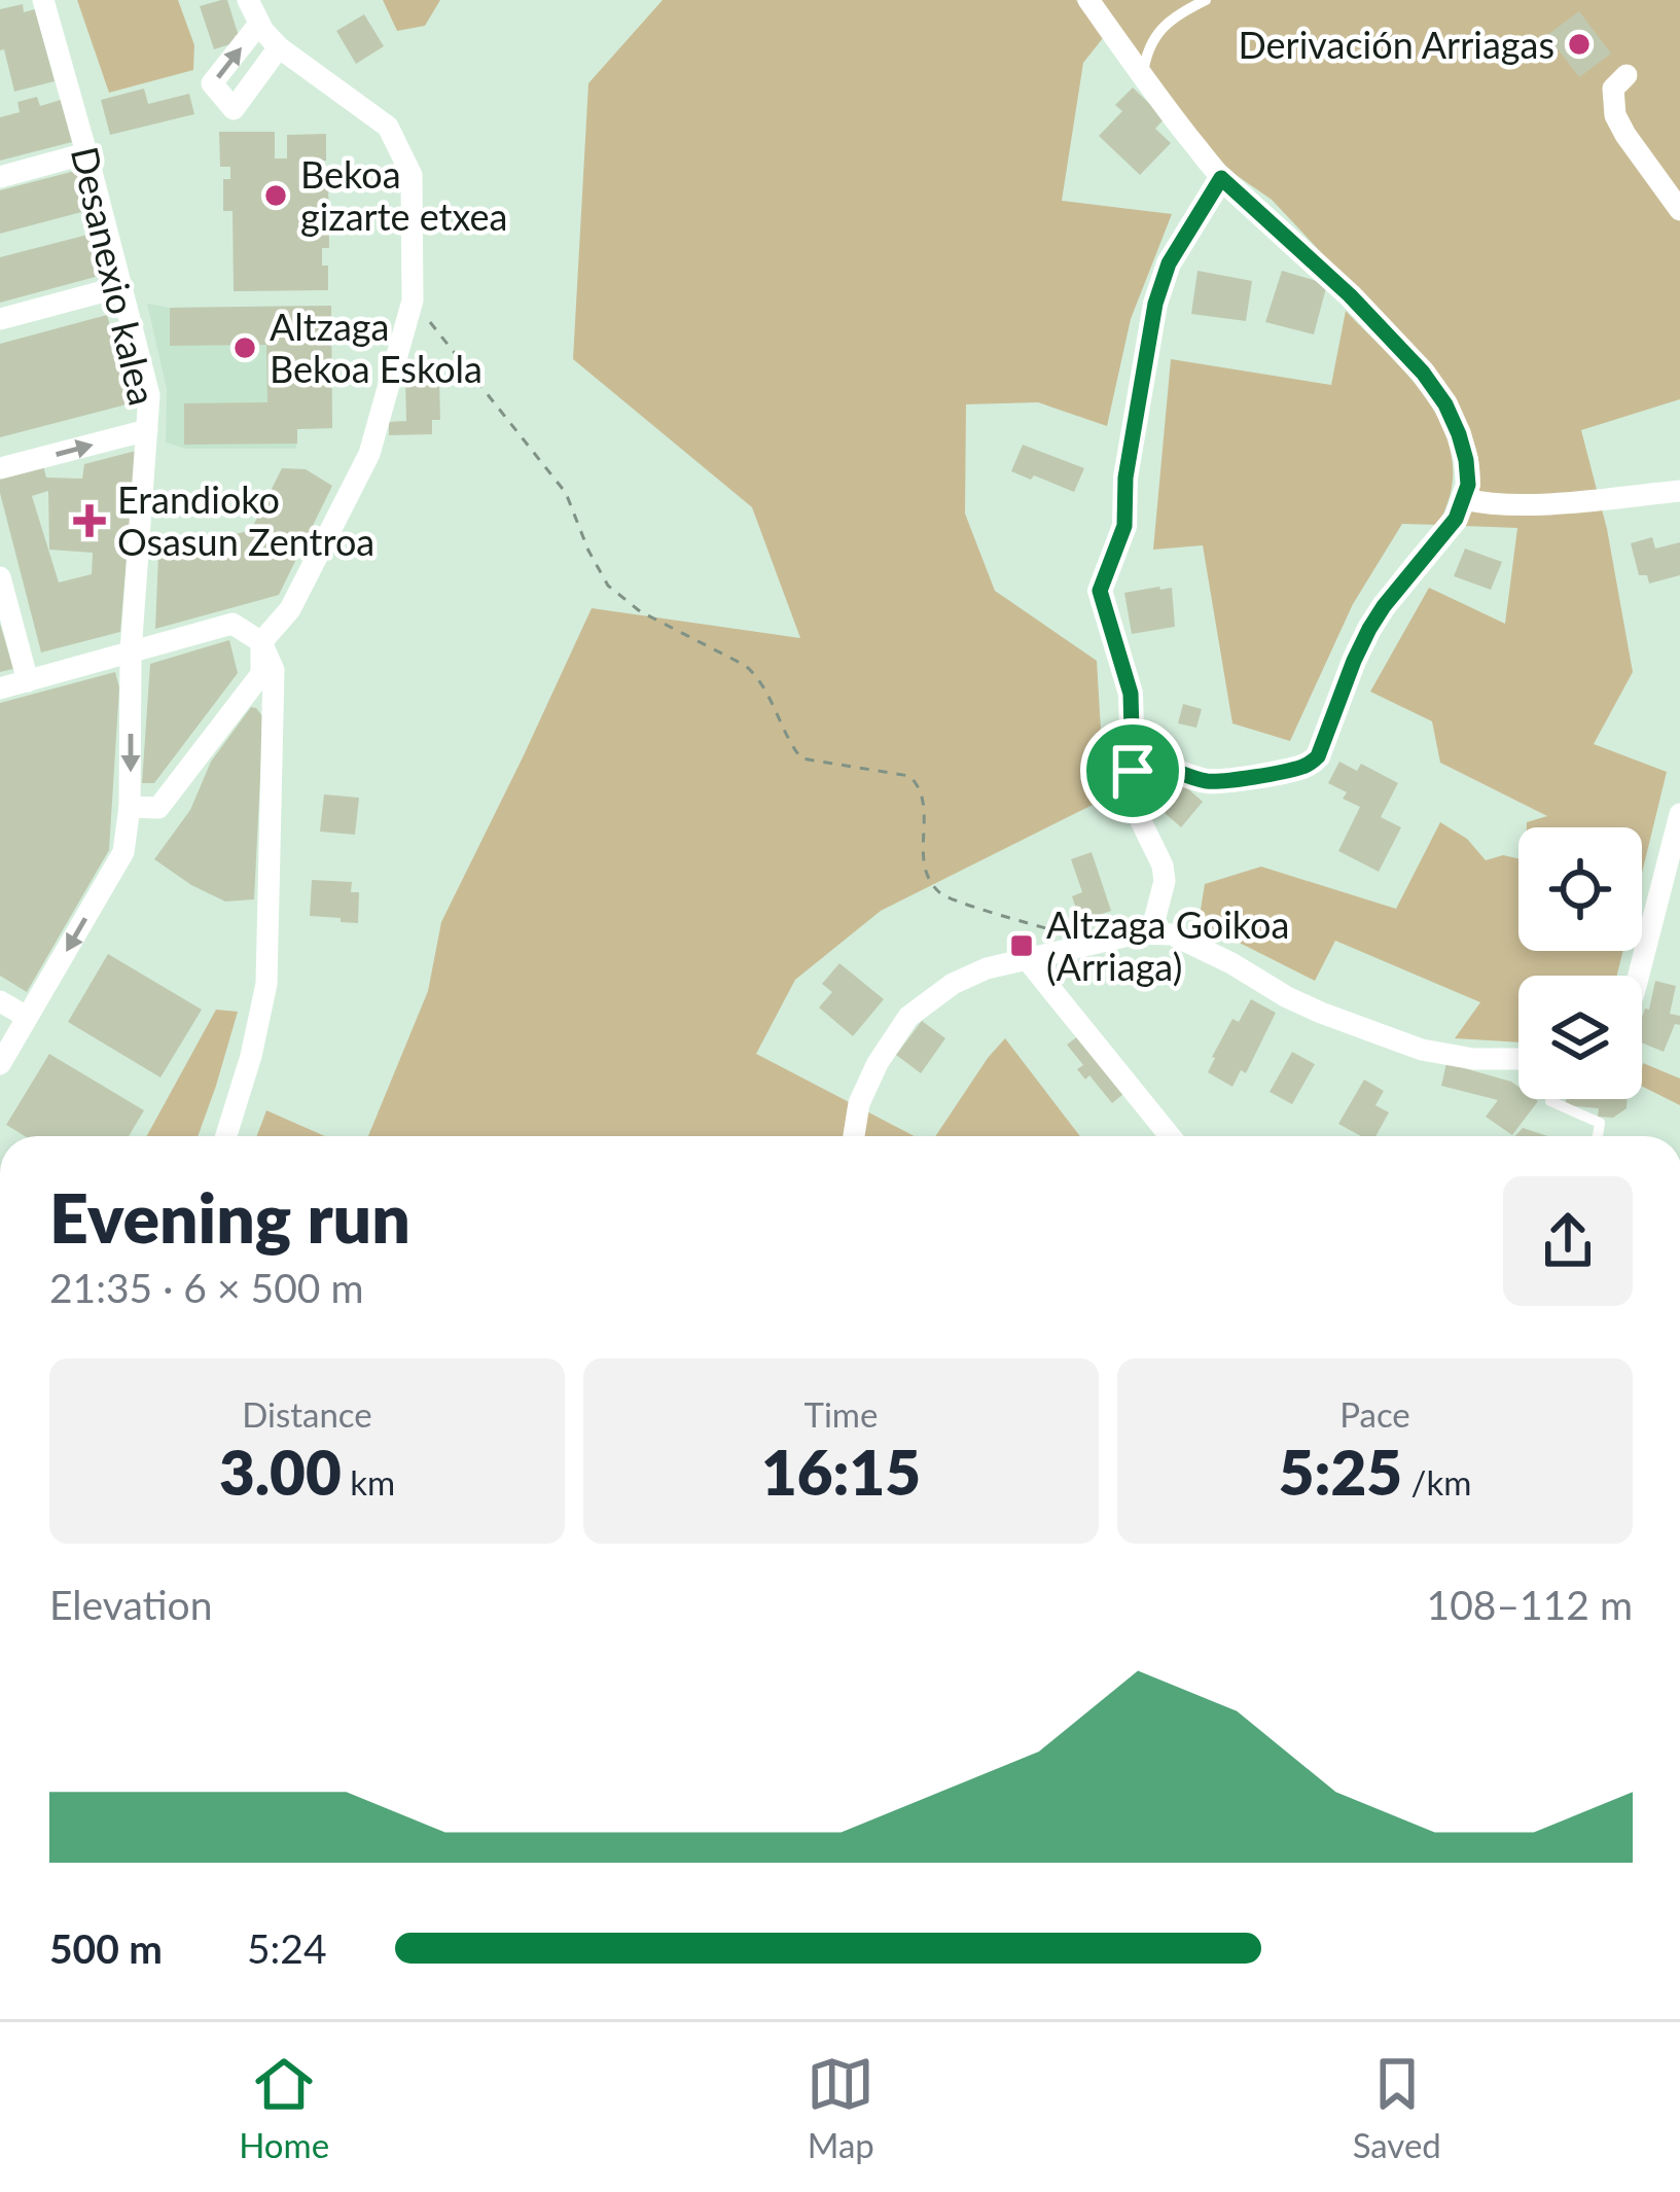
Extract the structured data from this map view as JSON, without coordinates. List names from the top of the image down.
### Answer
{
  "streets": {
    "street": ["Desanexio kalea"]
  },
  "places": {
    "other": ["Derivación Arriagas", "Bekoa gizarte etxea", "Altzaga Bekoa Eskola"],
    "health": ["Erandioko Osasun Zentroa"],
    "transit": ["Altzaga Goikoa (Arriaga)"]
  },
  "page": {
    "heading": ["Evening run", "21:35 · 6 × 500 m"],
    "stats": [
      ["Distance", "3.00 km"],
      ["Time", "16:15"],
      ["Pace", "5:25 /km"]
    ],
    "chart": ["Elevation", "108–112 m"],
    "list": [
      {
        "name": "500 m",
        "note": "5:24"
      }
    ],
    "tabs": ["Home", "Map", "Saved"]
  }
}
